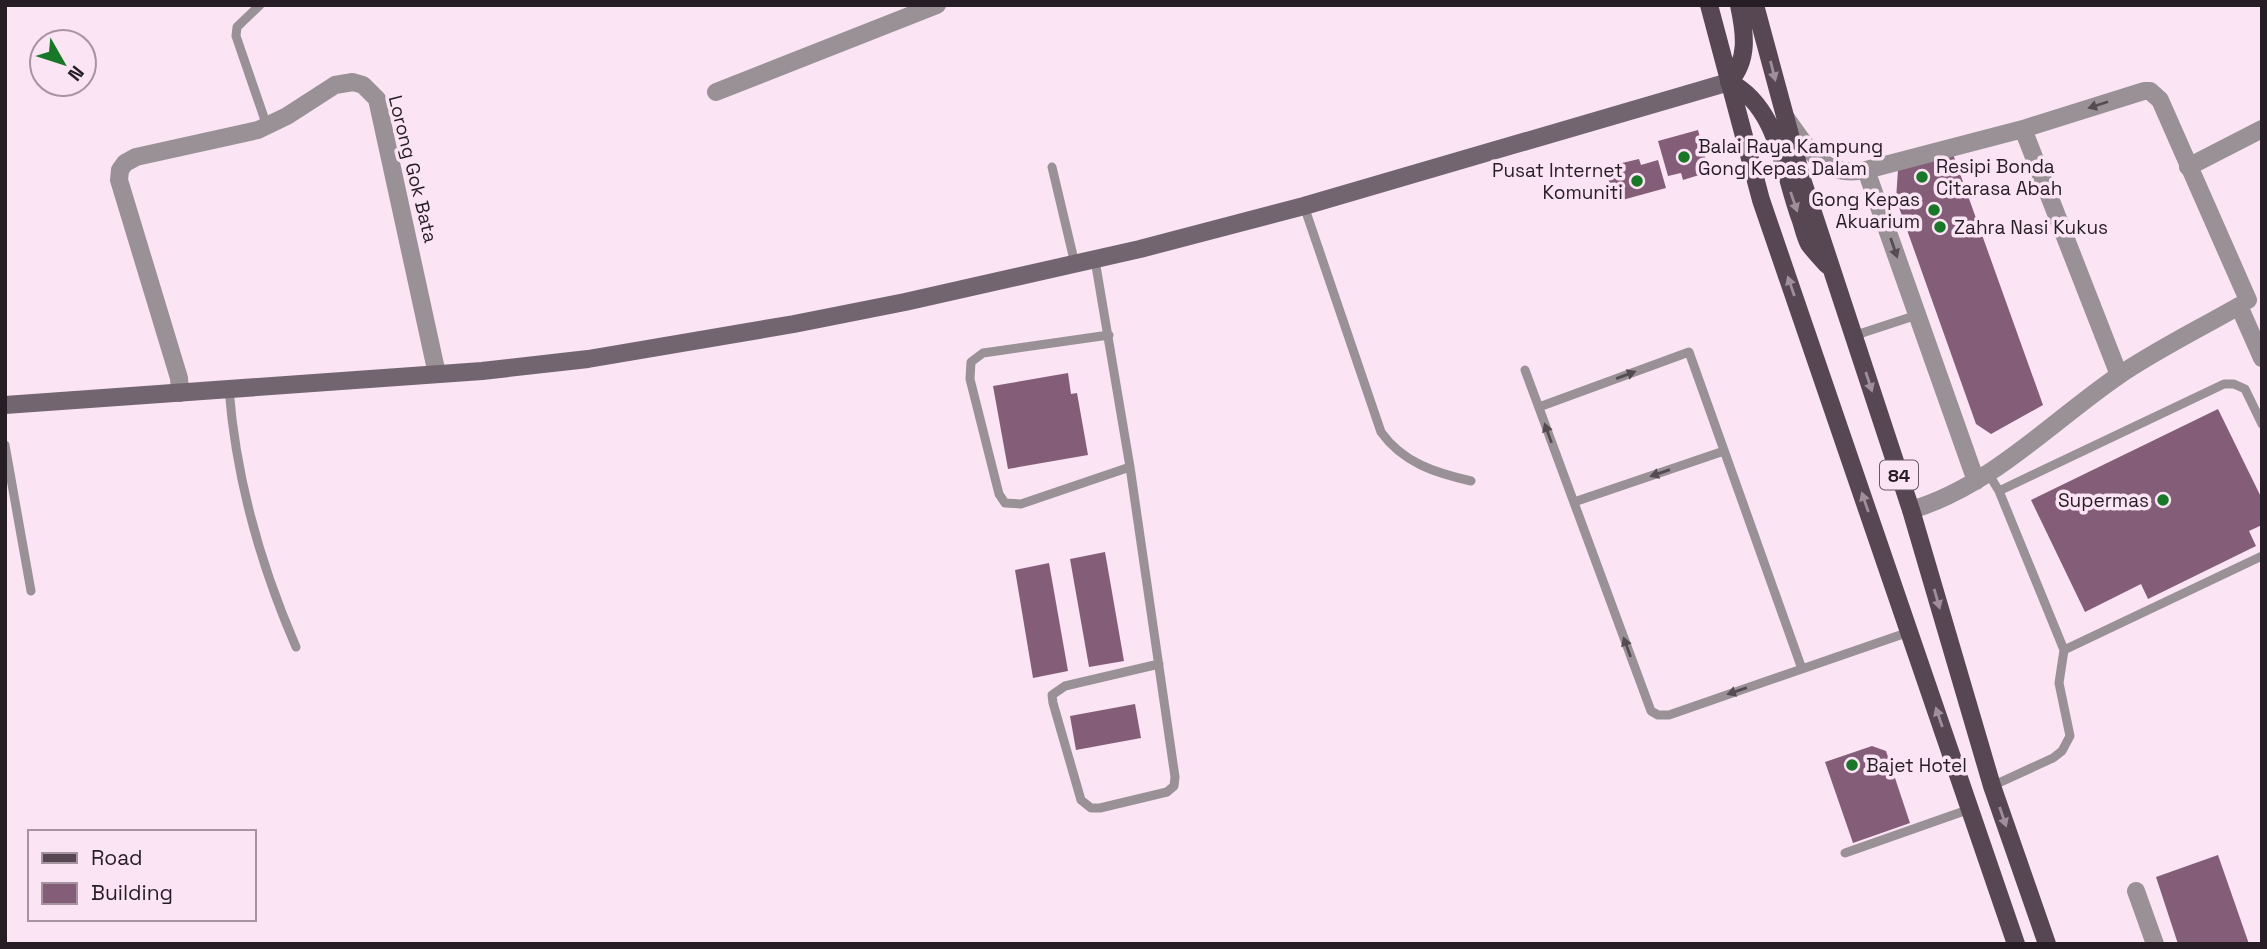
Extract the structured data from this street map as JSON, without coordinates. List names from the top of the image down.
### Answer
{
  "streets": {
    "main road": ["84"],
    "street": ["Lorong Gok Bata"]
  },
  "places": [
    "Balai Raya Kampung Gong Kepas Dalam",
    "Resipi Bonda Citarasa Abah",
    "Pusat Internet Komuniti",
    "Gong Kepas Akuarium",
    "Zahra Nasi Kukus",
    "Supermas",
    "Bajet Hotel"
  ],
  "legend": ["Road", "Building"],
  "north": "bottom right"
}
